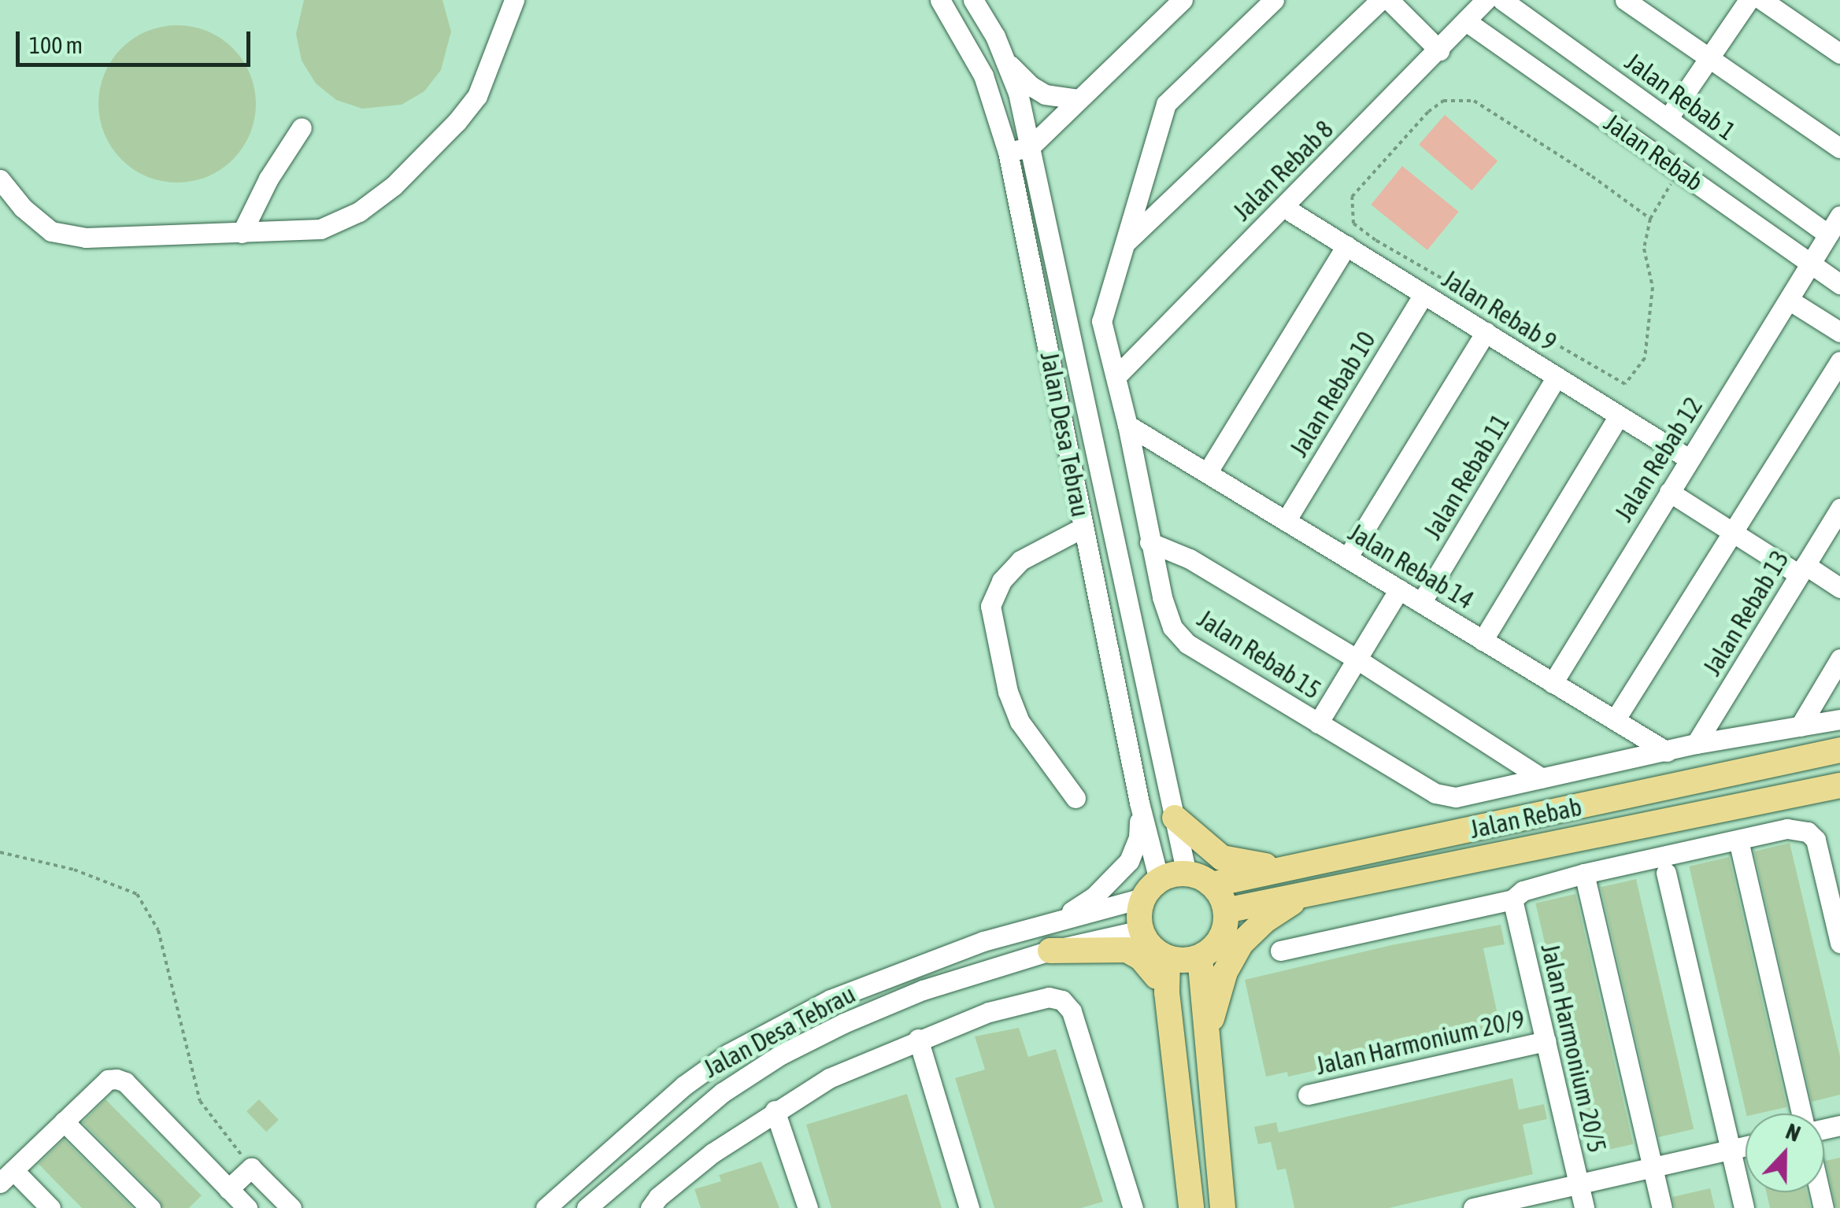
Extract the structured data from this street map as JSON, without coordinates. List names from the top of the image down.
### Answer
{
  "streets": {
    "main road": ["Jalan Rebab"],
    "street": [
      "Jalan Rebab 1",
      "Jalan Rebab 8",
      "Jalan Rebab 9",
      "Jalan Rebab 10",
      "Jalan Desa Tebrau",
      "Jalan Rebab 12",
      "Jalan Rebab 11",
      "Jalan Rebab 14",
      "Jalan Rebab 13",
      "Jalan Rebab 15",
      "Jalan Harmonium 20/9",
      "Jalan Harmonium 20/5"
    ]
  },
  "crossings": [
    ["Jalan Rebab 1", "Jalan Rebab 12"],
    ["Jalan Rebab", "Jalan Rebab 8"],
    ["Jalan Rebab", "Jalan Desa Tebrau"],
    ["Jalan Rebab", "Jalan Rebab 12"],
    ["Jalan Rebab 8", "Jalan Rebab 9"],
    ["Jalan Rebab 8", "Jalan Rebab 15"],
    ["Jalan Rebab 9", "Jalan Rebab 10"],
    ["Jalan Rebab 9", "Jalan Rebab 12"],
    ["Jalan Rebab 9", "Jalan Rebab 11"],
    ["Jalan Rebab 10", "Jalan Rebab 14"],
    ["Jalan Rebab 12", "Jalan Rebab 14"],
    ["Jalan Rebab 11", "Jalan Rebab 14"],
    ["Jalan Rebab 14", "Jalan Rebab 15"],
    ["Jalan Rebab 13", "Jalan Rebab 15"],
    ["Jalan Harmonium 20/9", "Jalan Harmonium 20/5"]
  ],
  "scale_bar": "100 m",
  "north": "top"
}
